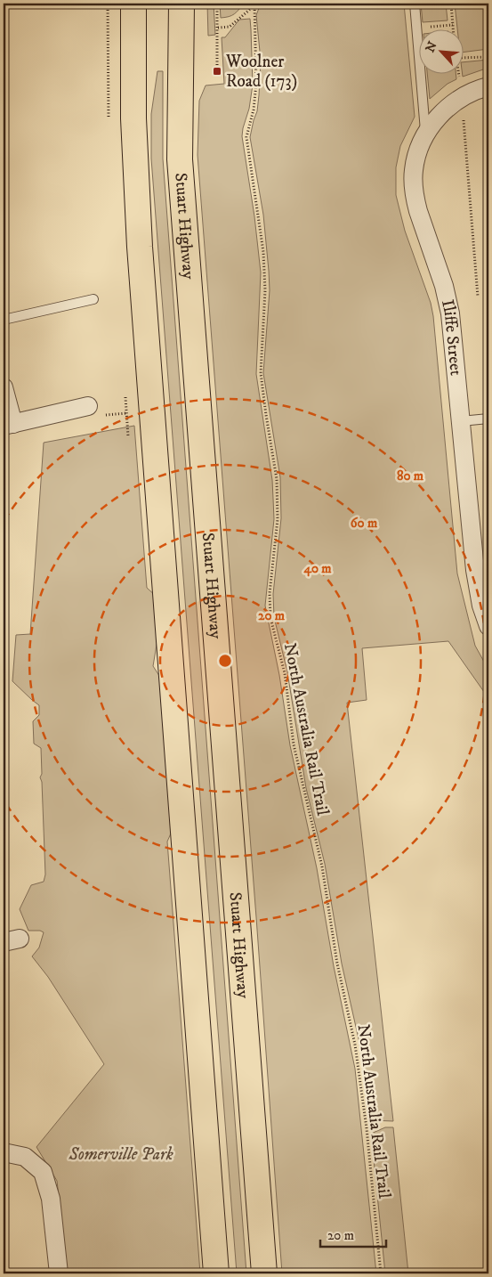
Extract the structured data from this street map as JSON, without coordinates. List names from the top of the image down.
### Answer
{
  "streets": {
    "highway": ["Stuart Highway"],
    "street": ["Iliffe Street"],
    "path": ["North Australia Rail Trail"]
  },
  "parks": ["Somerville Park"],
  "places": {
    "transit": ["Woolner Road (173)"]
  },
  "scale_bar": "20 m",
  "north": "top left",
  "rings": [
    "80 m",
    "60 m",
    "40 m",
    "20 m"
  ]
}
